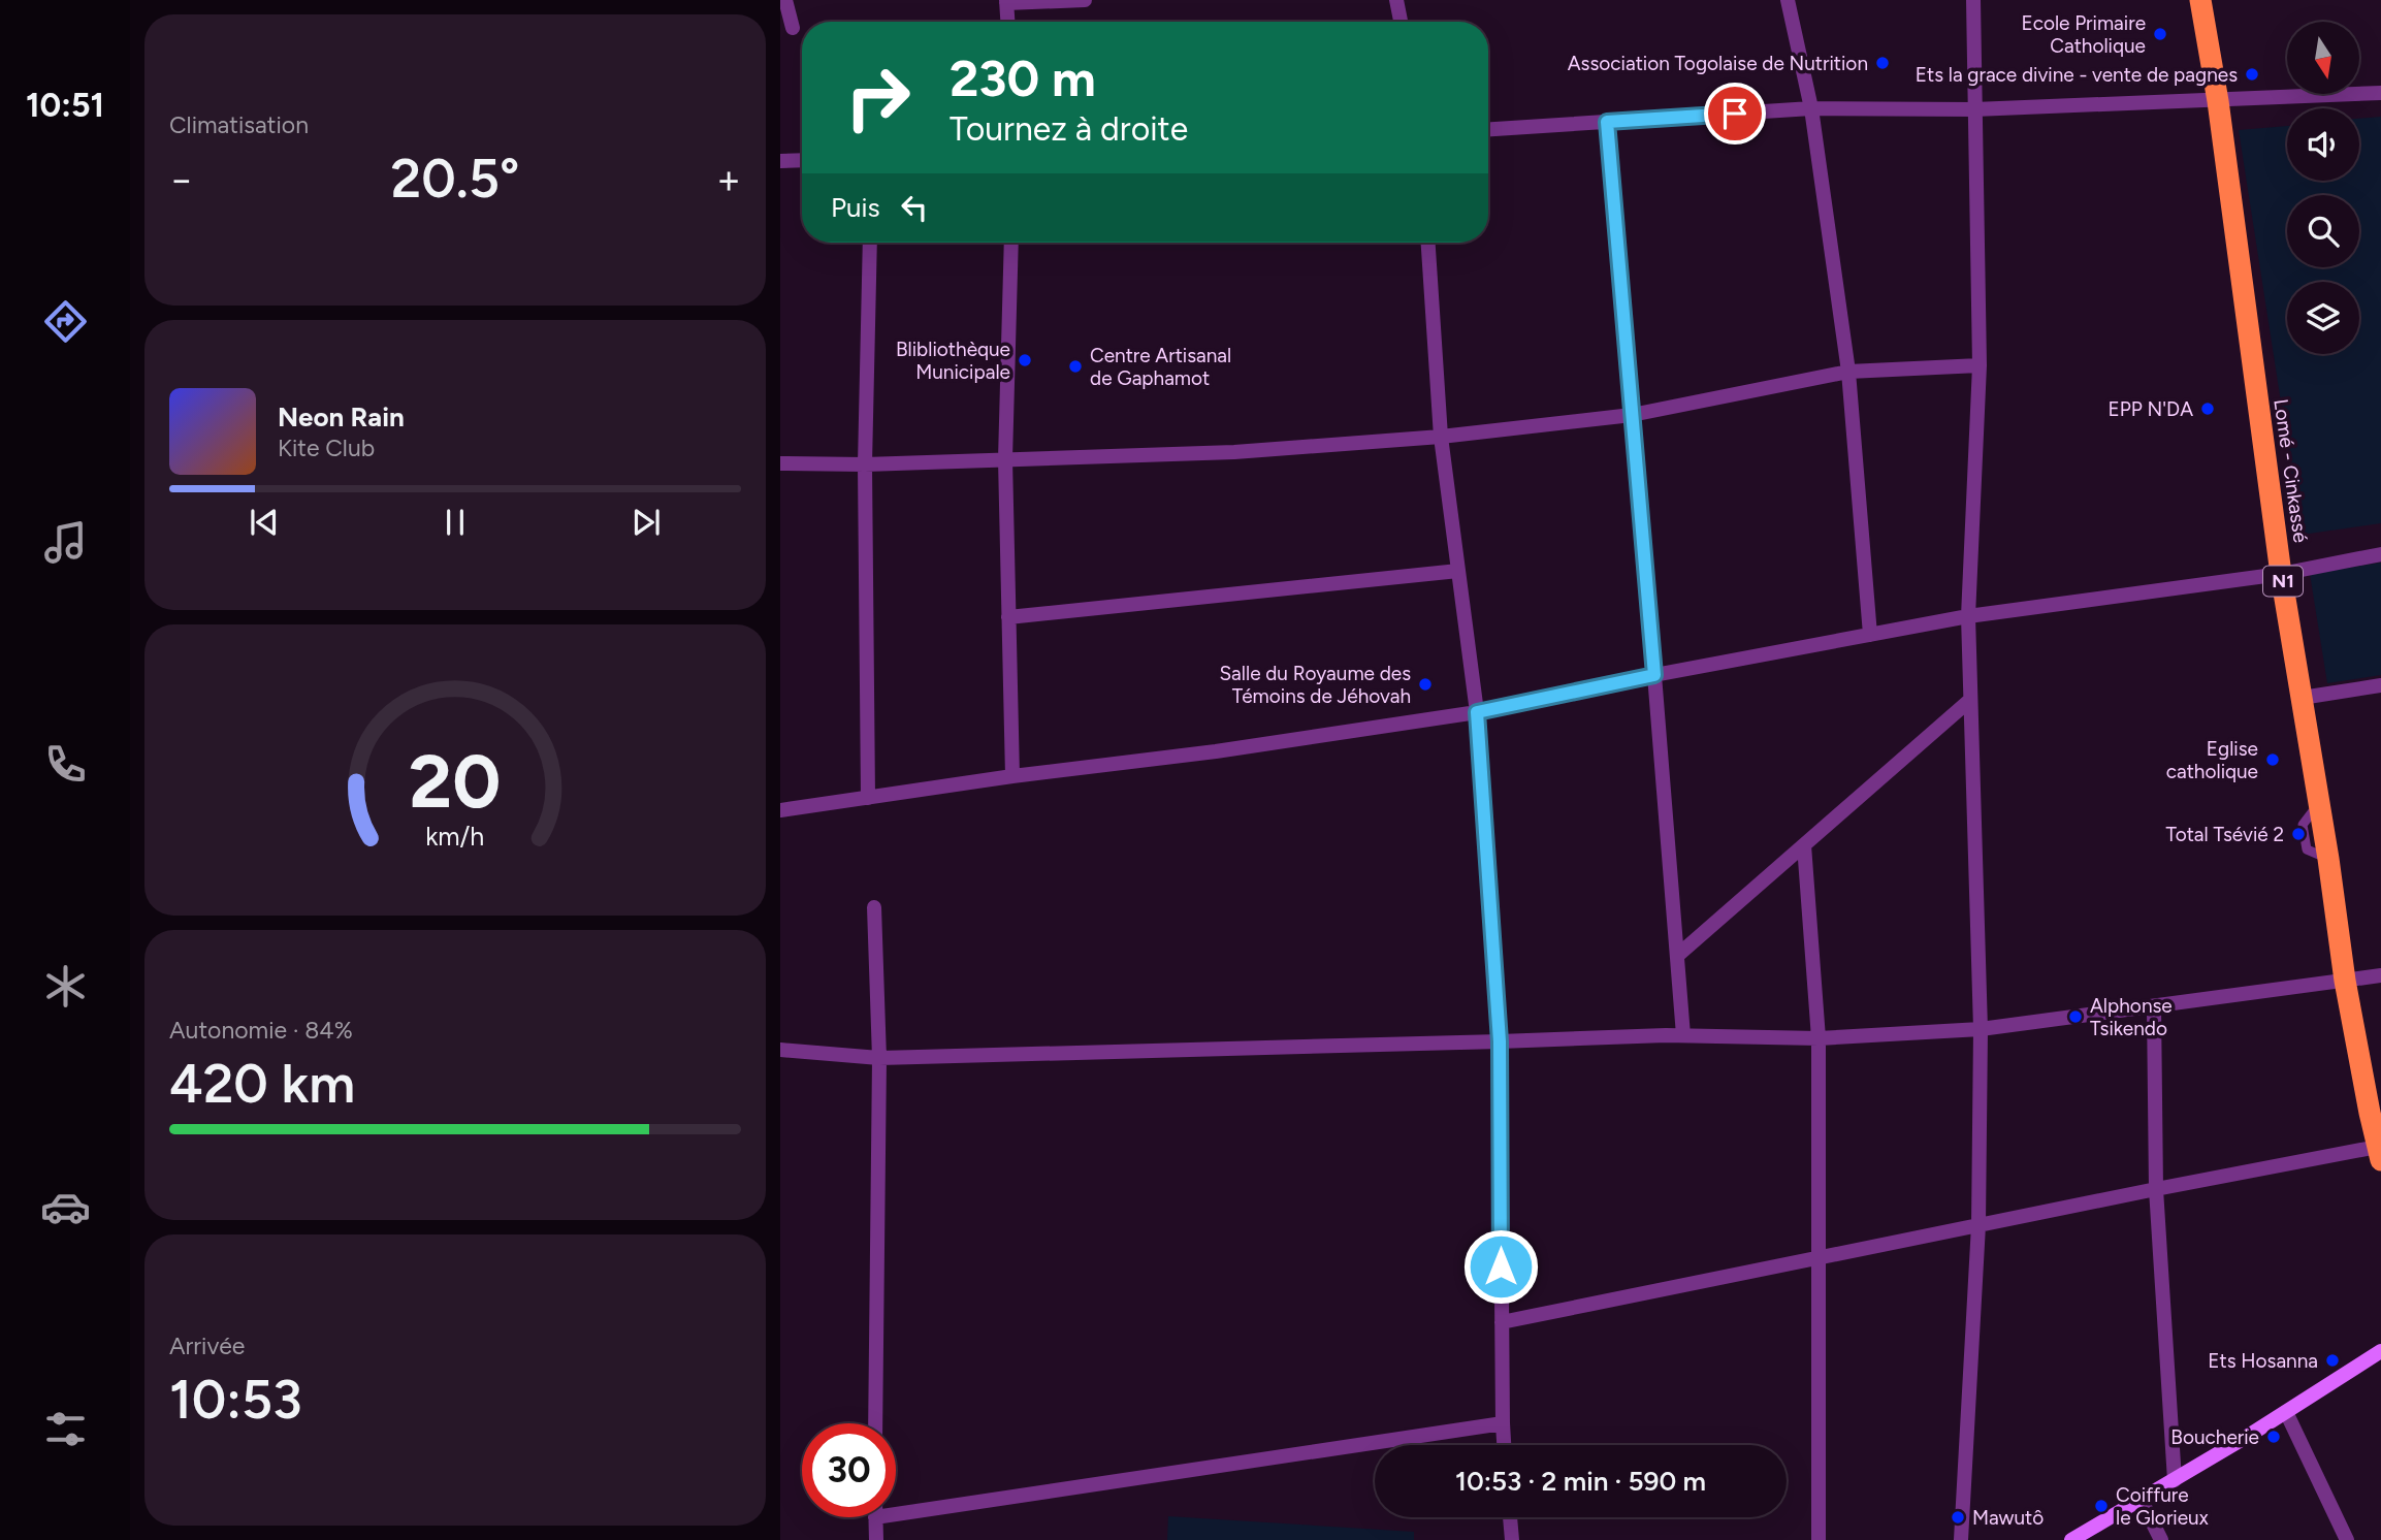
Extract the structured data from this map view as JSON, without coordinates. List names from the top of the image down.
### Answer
{
  "streets": {
    "highway": ["Lomé - Cinkassé", "N1"]
  },
  "places": [
    "Ecole Primaire Catholique",
    "Association Togolaise de Nutrition",
    "Ets la grace divine - vente de pagnes",
    "Blibliothèque Municipale",
    "Centre Artisanal de Gaphamot",
    "EPP N'DA",
    "Salle du Royaume des Témoins de Jéhovah",
    "Eglise catholique",
    "Total Tsévié 2",
    "Alphonse Tsikendo",
    "Ets Hosanna",
    "Boucherie",
    "Coiffure le Glorieux",
    "Mawutô"
  ],
  "north": "bottom",
  "page": {
    "tabs": "10:51",
    "tile": [
      "Climatisation",
      ["Autonomie · 84%", "420 km"],
      ["Arrivée", "10:53"]
    ],
    "turn": ["230 m", "Tournez à droite"],
    "heat": ["−", "20.5°", "+"],
    "then": "Puis",
    "song": ["Neon Rain", "Kite Club"],
    "limit": "30",
    "trip": "10:53 · 2 min · 590 m",
    "gauge": ["20", "km/h"]
  }
}
